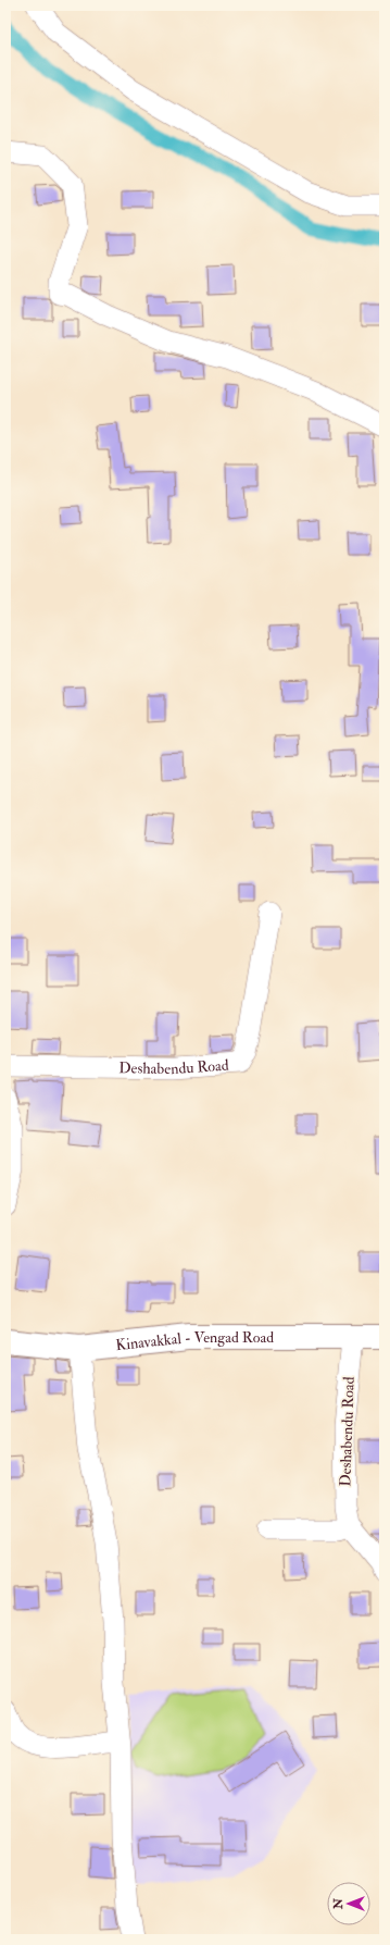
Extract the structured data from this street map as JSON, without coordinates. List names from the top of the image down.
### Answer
{
  "streets": {
    "main road": ["Kinavakkal - Vengad Road"],
    "street": ["Deshabendu Road"]
  },
  "crossings": [
    ["Deshabendu Road", "Kinavakkal - Vengad Road"]
  ],
  "north": "left"
}
